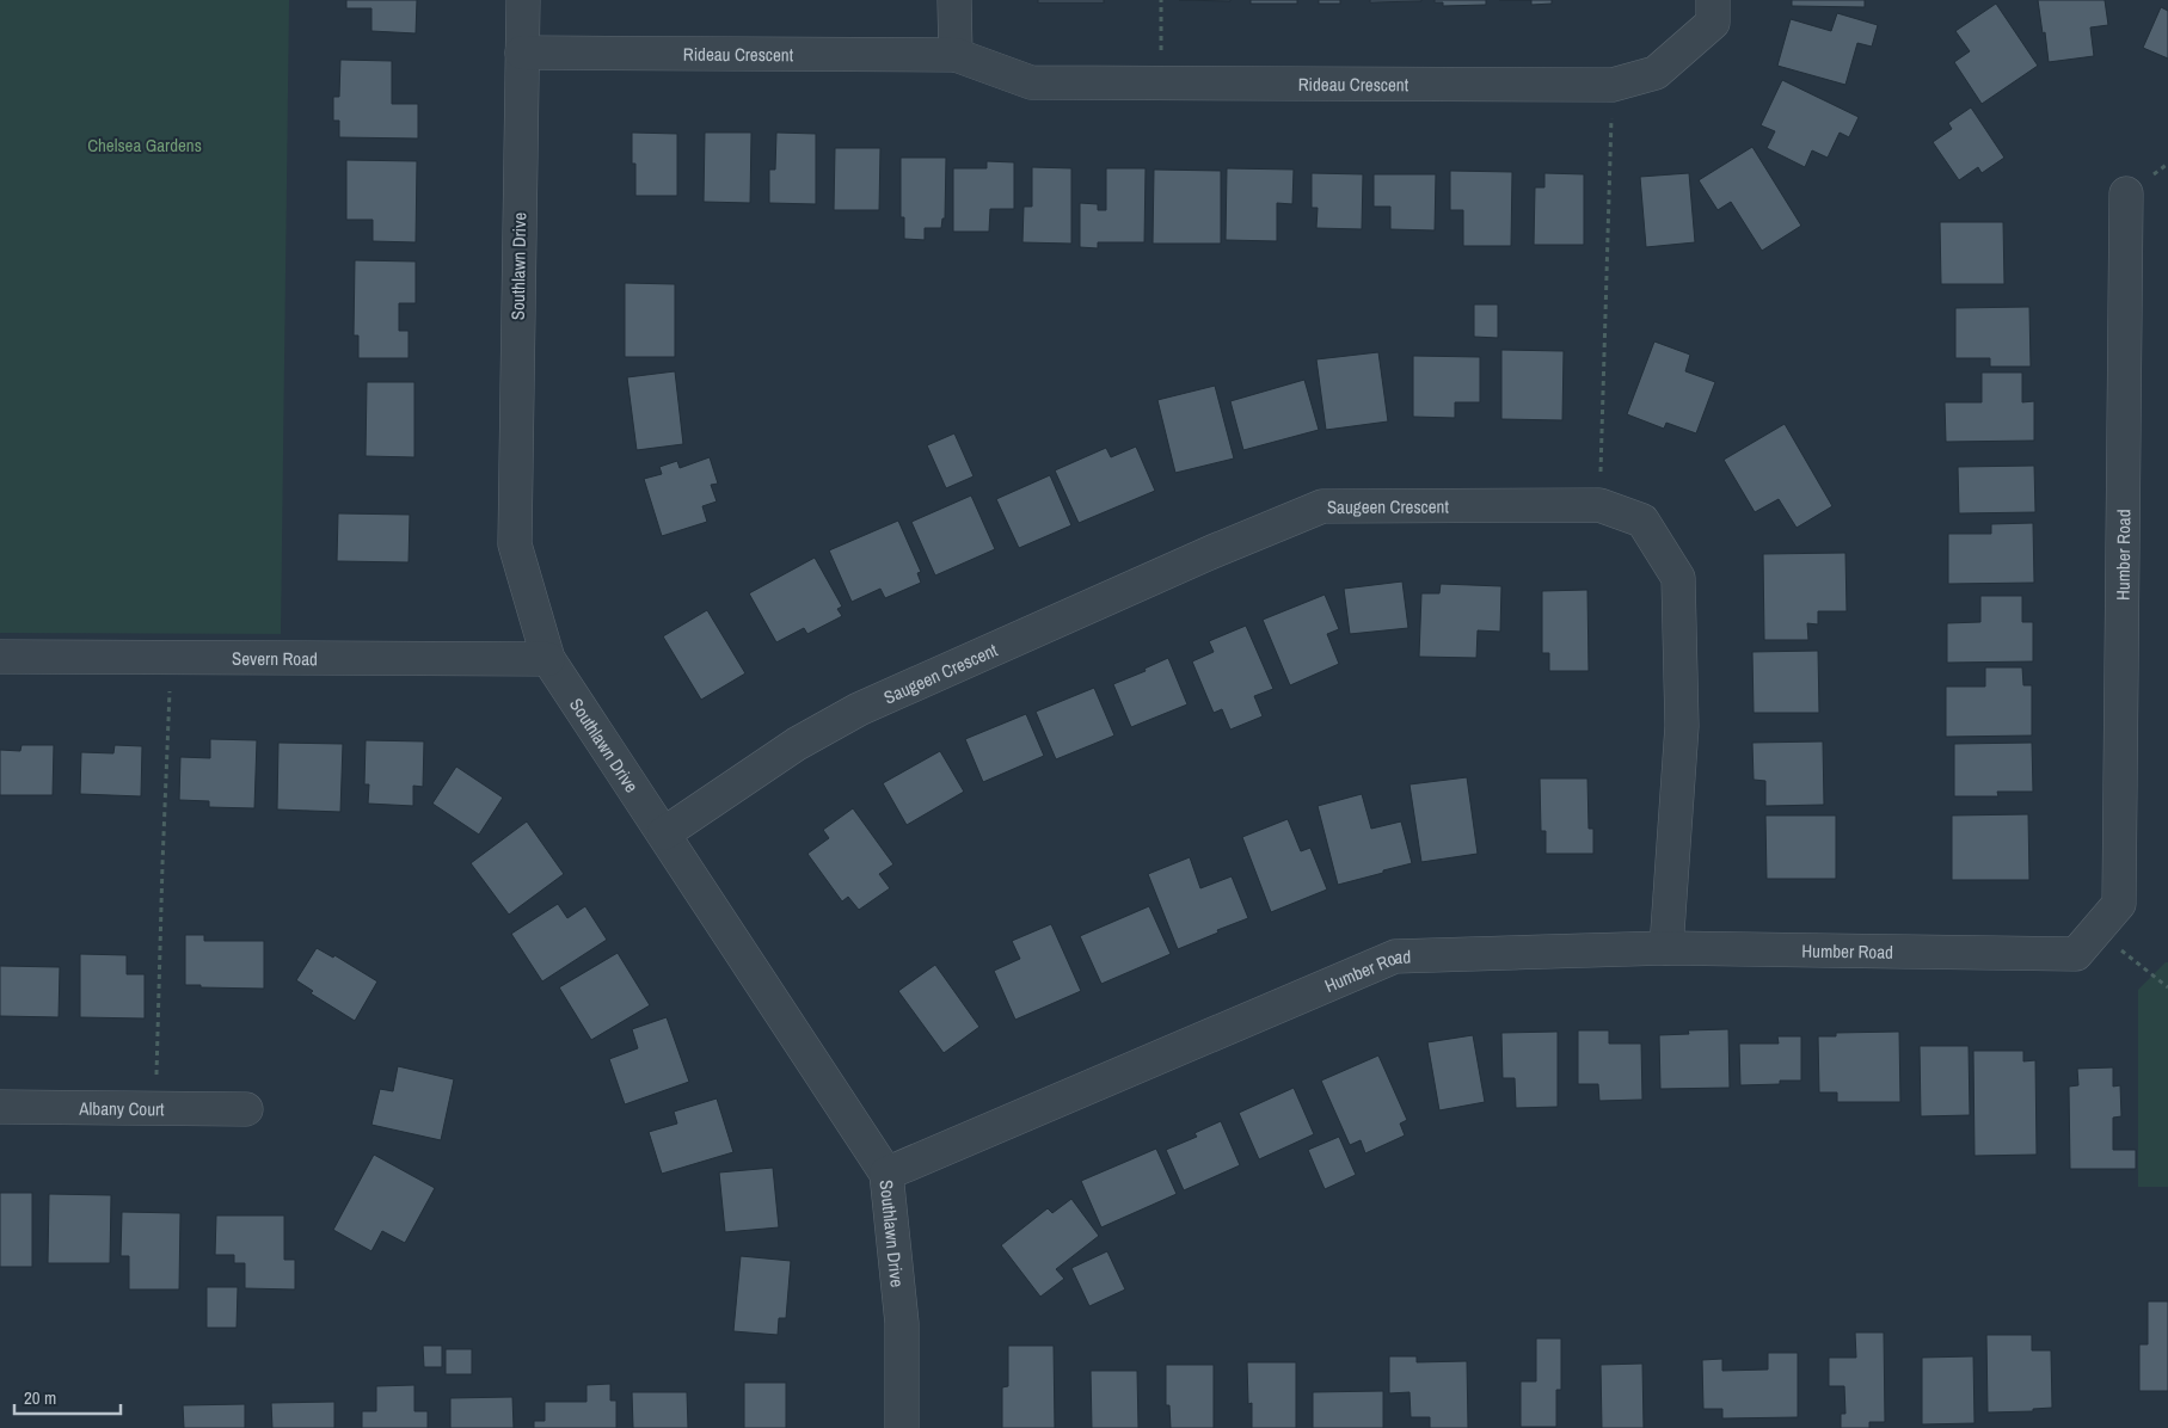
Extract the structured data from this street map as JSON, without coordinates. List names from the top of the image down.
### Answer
{
  "streets": {
    "street": [
      "Rideau Crescent",
      "Southlawn Drive",
      "Saugeen Crescent",
      "Humber Road",
      "Severn Road",
      "Albany Court"
    ]
  },
  "crossings": [
    ["Rideau Crescent", "Southlawn Drive"],
    ["Southlawn Drive", "Saugeen Crescent"],
    ["Southlawn Drive", "Humber Road"],
    ["Southlawn Drive", "Severn Road"],
    ["Saugeen Crescent", "Humber Road"]
  ],
  "parks": ["Chelsea Gardens"],
  "scale_bar": "20 m"
}
